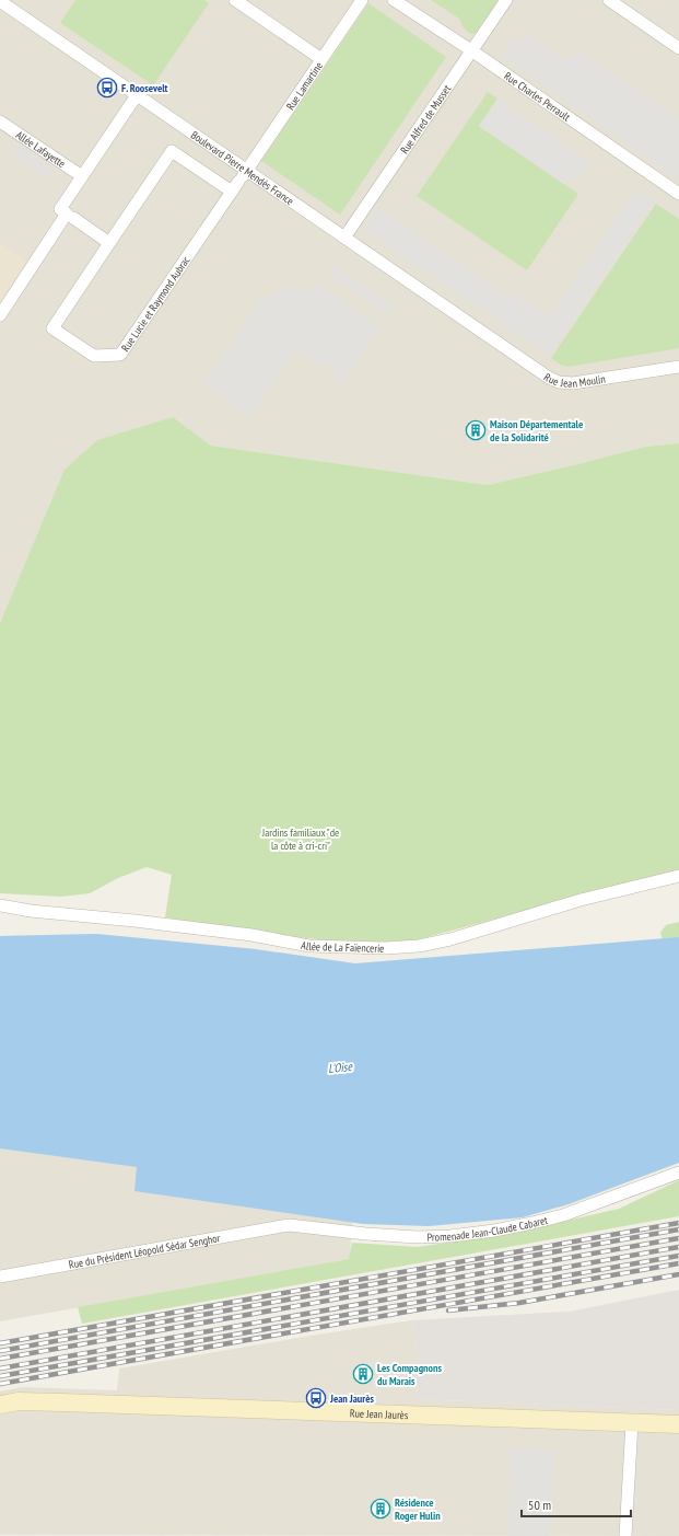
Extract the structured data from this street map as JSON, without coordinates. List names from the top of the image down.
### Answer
{
  "streets": {
    "street": [
      "Rue Lamartine",
      "Rue Charles Perrault",
      "Rue Alfred de Musset",
      "Allée Lafayette",
      "Boulevard Pierre Mendès France",
      "Rue Lucie et Raymond Aubrac",
      "Rue Jean Moulin",
      "Allée de La Faïencerie",
      "Promenade Jean-Claude Cabaret",
      "Rue du Président Léopold Sédar Senghor",
      "Rue Jean Jaurès"
    ]
  },
  "crossings": [
    ["Rue Lamartine", "Boulevard Pierre Mendès France"],
    ["Rue Lamartine", "Rue Lucie et Raymond Aubrac"],
    ["Rue Charles Perrault", "Rue Alfred de Musset"],
    ["Rue Alfred de Musset", "Boulevard Pierre Mendès France"],
    ["Boulevard Pierre Mendès France", "Rue Lucie et Raymond Aubrac"],
    ["Boulevard Pierre Mendès France", "Rue Jean Moulin"],
    ["Promenade Jean-Claude Cabaret", "Rue du Président Léopold Sédar Senghor"]
  ],
  "water": ["L'Oise"],
  "parks": ["Jardins familiaux \"de la côte à cri-cri\""],
  "places": {
    "bus stop": ["F. Roosevelt", "Jean Jaurès"],
    "building": ["Maison Départementale de la Solidarité", "Les Compagnons du Marais", "Résidence Roger Hulin"]
  },
  "scale_bar": "50 m"
}
